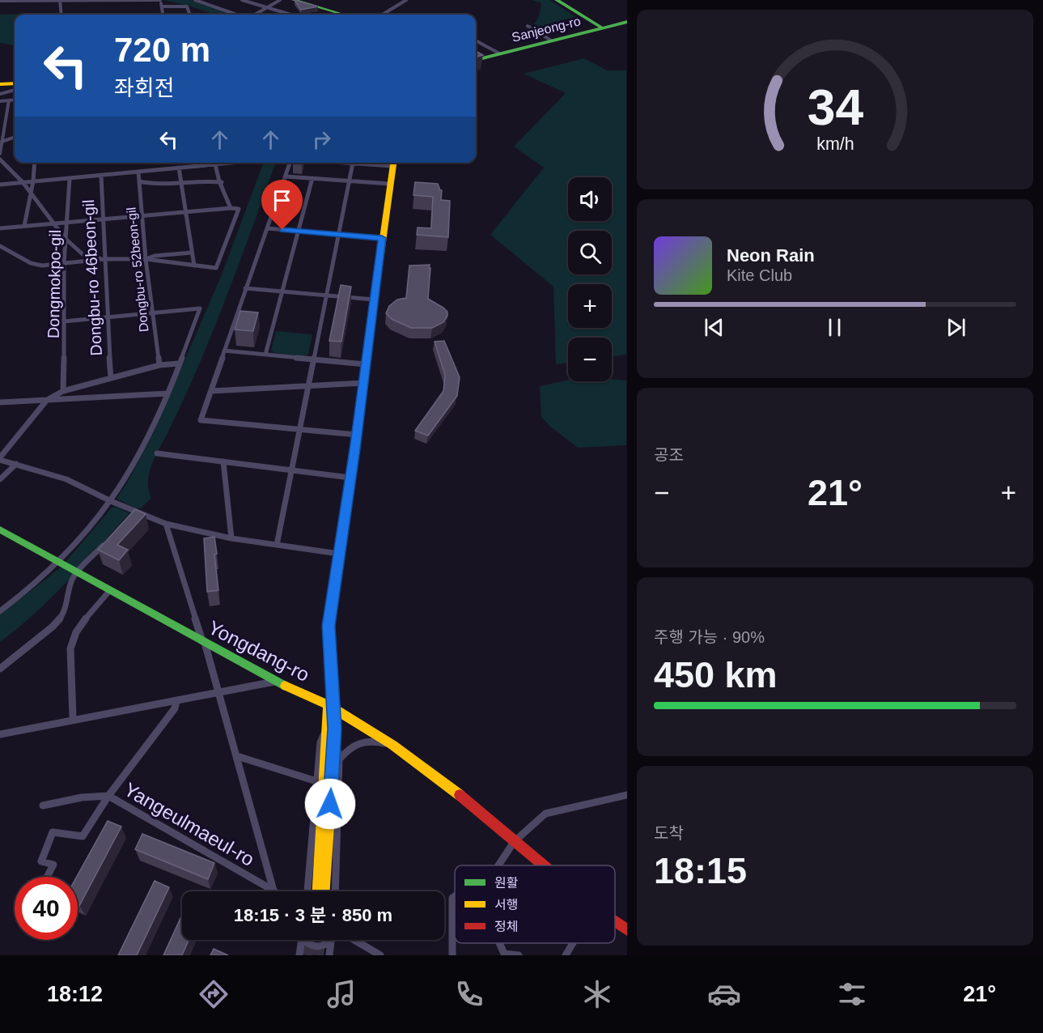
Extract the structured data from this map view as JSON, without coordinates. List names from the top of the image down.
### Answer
{
  "streets": {
    "street": [
      "Sanjeong-ro",
      "Dongbu-ro 52beon-gil",
      "Dongbu-ro 46beon-gil",
      "Dongmokpo-gil",
      "Yongdang-ro",
      "Yangeulmaeul-ro"
    ]
  },
  "legend": ["원활", "서행", "정체"],
  "page": {
    "turn": ["720 m", "좌회전"],
    "map_buttons": ["+", "−"],
    "song": ["Neon Rain", "Kite Club"],
    "tile": [
      "공조",
      ["주행 가능 · 90%", "450 km"],
      ["도착", "18:15"]
    ],
    "heat": ["−", "21°", "+"],
    "limit": "40",
    "trip": "18:15 · 3 분 · 850 m",
    "tabs": ["18:12", "21°"],
    "gauge": ["34", "km/h"]
  }
}
